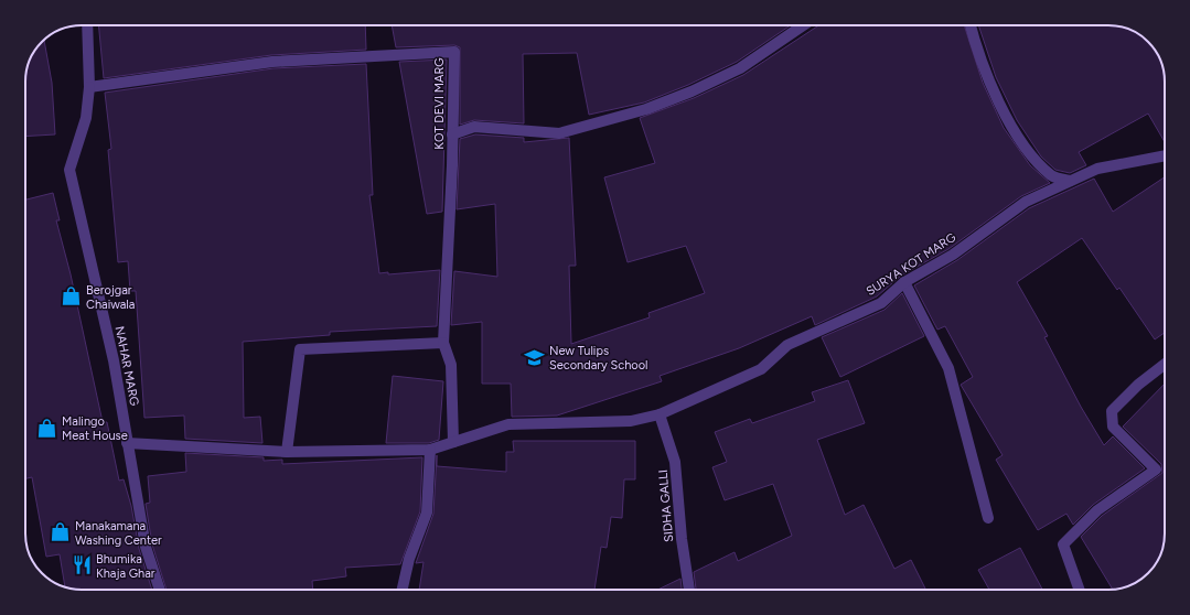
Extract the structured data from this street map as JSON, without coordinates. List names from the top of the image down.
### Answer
{
  "streets": {
    "street": [
      "KOT DEVI MARG",
      "SURYA KOT MARG",
      "NAHAR MARG",
      "SIDHA GALLI"
    ]
  },
  "crossings": [
    ["KOT DEVI MARG", "NAHAR MARG"],
    ["SURYA KOT MARG", "NAHAR MARG"],
    ["SURYA KOT MARG", "SIDHA GALLI"]
  ],
  "places": {
    "shop": ["Berojgar Chaiwala", "Malingo Meat House", "Manakamana Washing Center"],
    "school or university": ["New Tulips Secondary School"],
    "restaurant": ["Bhumika Khaja Ghar"]
  }
}
